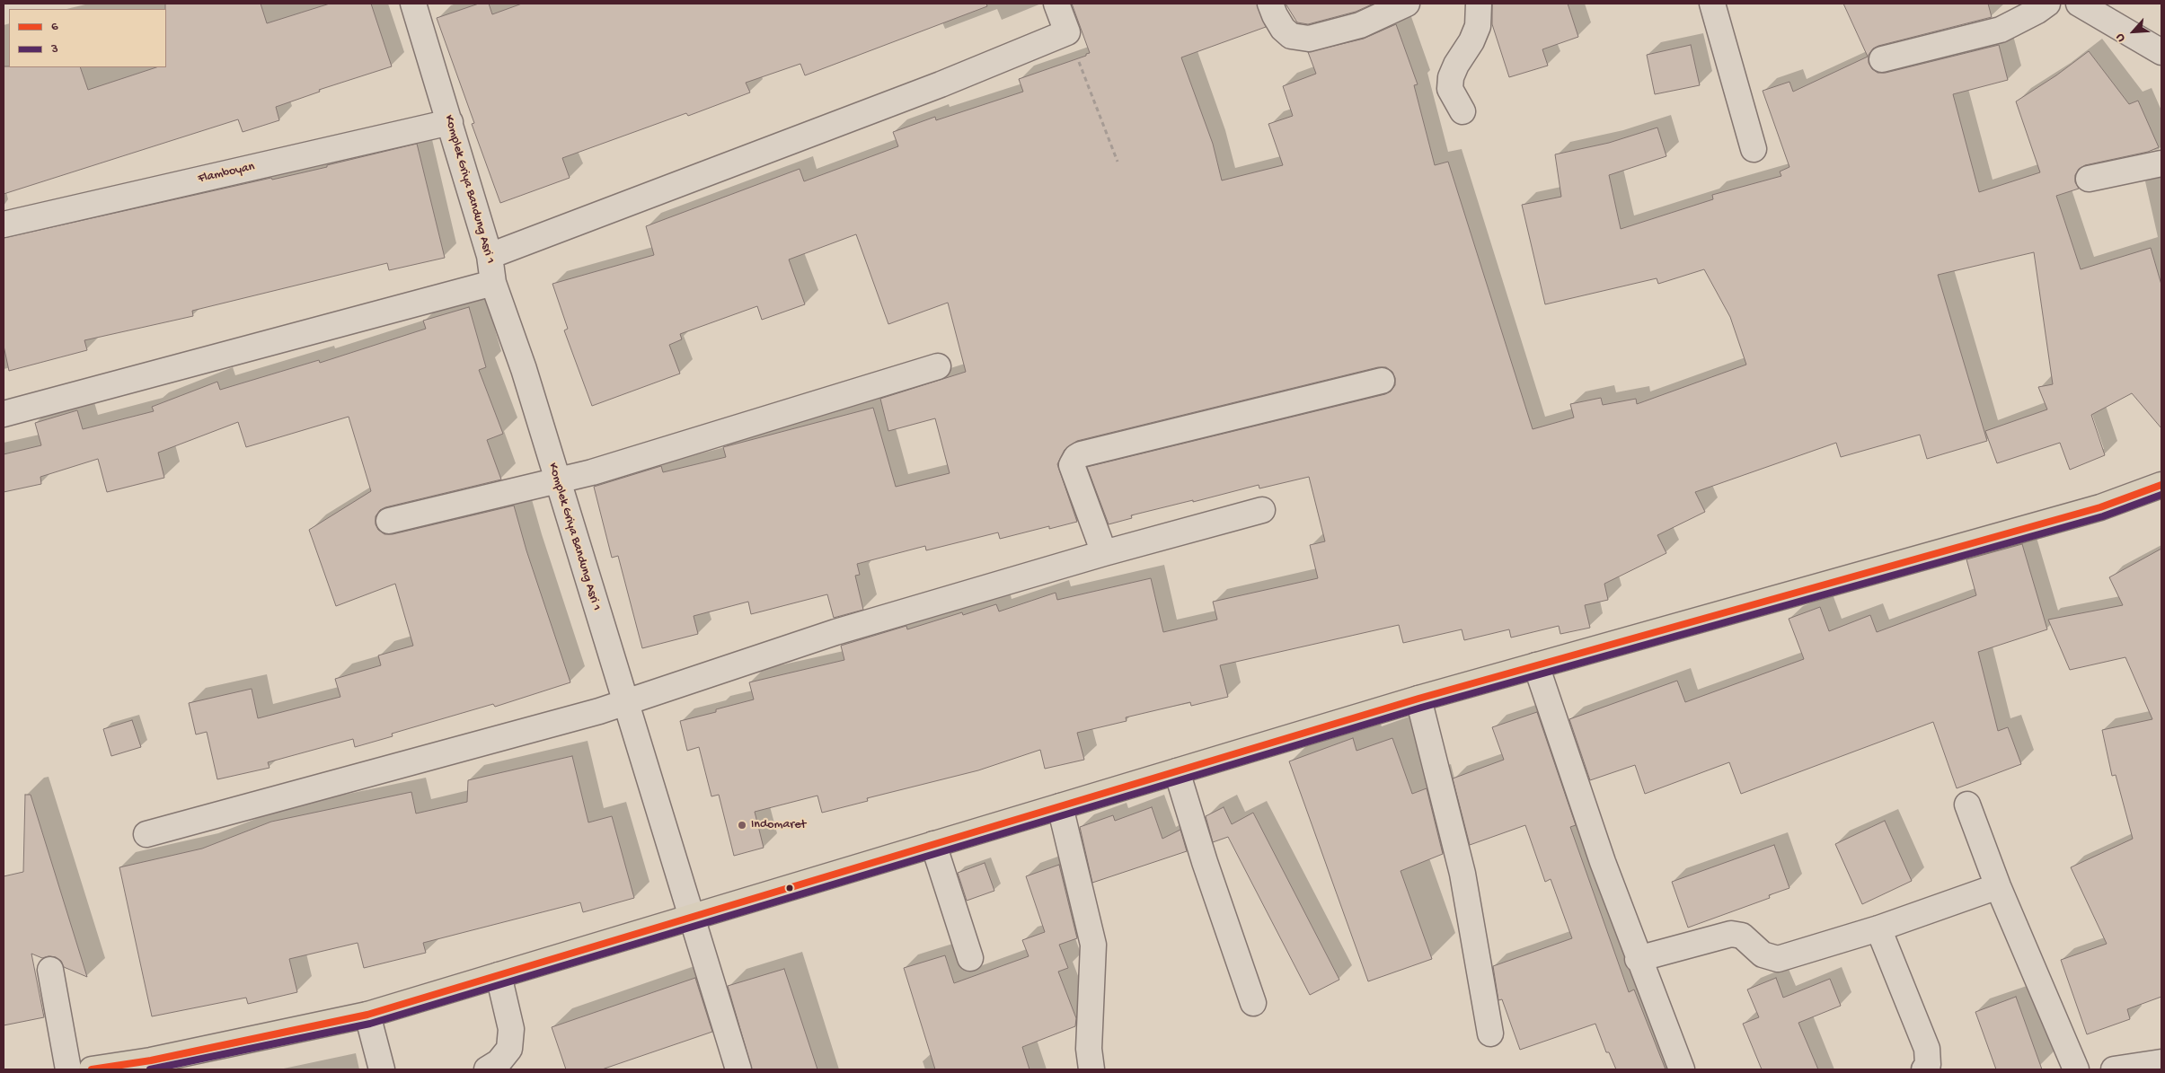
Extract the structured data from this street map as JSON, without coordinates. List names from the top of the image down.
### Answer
{
  "streets": {
    "street": ["Flamboyan", "Komplek Griya Bandung Asri 1"]
  },
  "crossings": [
    ["Flamboyan", "Komplek Griya Bandung Asri 1"]
  ],
  "places": ["Indomaret"],
  "lines": ["transit line 6", "transit line 3"],
  "legend": ["6", "3"],
  "north": "bottom left"
}
